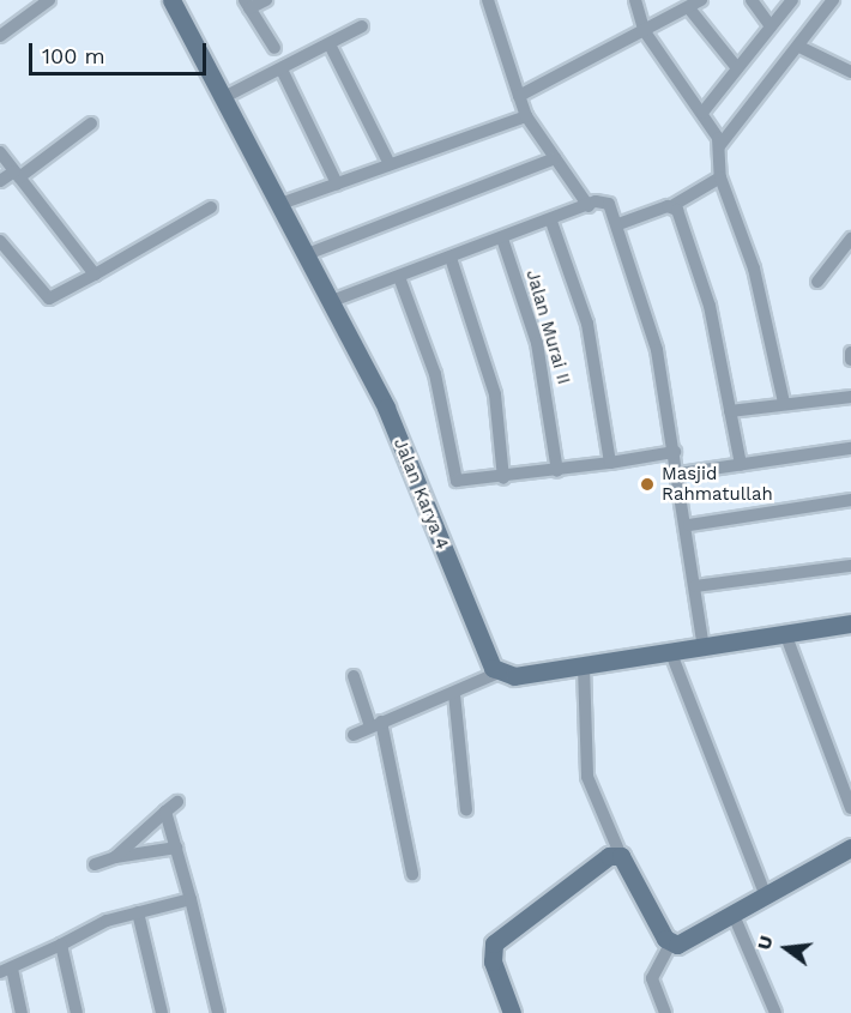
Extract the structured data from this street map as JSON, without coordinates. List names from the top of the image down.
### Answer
{
  "streets": {
    "main road": ["Jalan Karya 4"],
    "street": ["Jalan Murai II"]
  },
  "places": ["Masjid Rahmatullah"],
  "scale_bar": "100 m",
  "north": "left"
}
